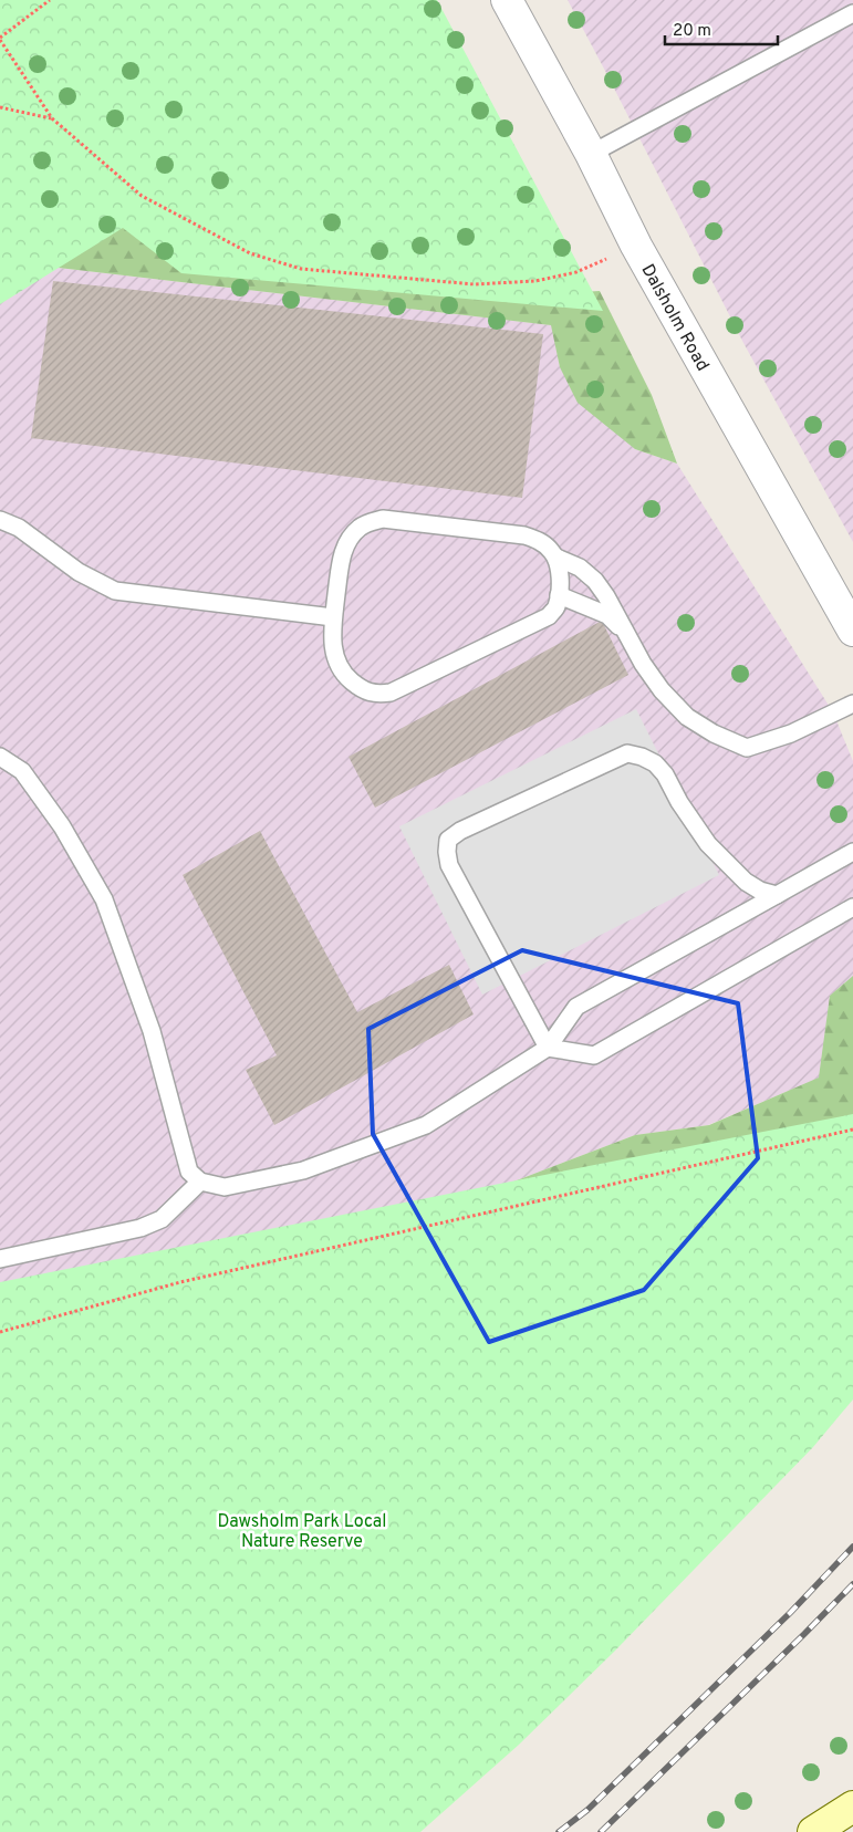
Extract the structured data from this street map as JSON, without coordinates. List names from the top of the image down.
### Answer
{
  "streets": {
    "street": ["Dalsholm Road"]
  },
  "parks": ["Dawsholm Park Local Nature Reserve"],
  "scale_bar": "20 m"
}
